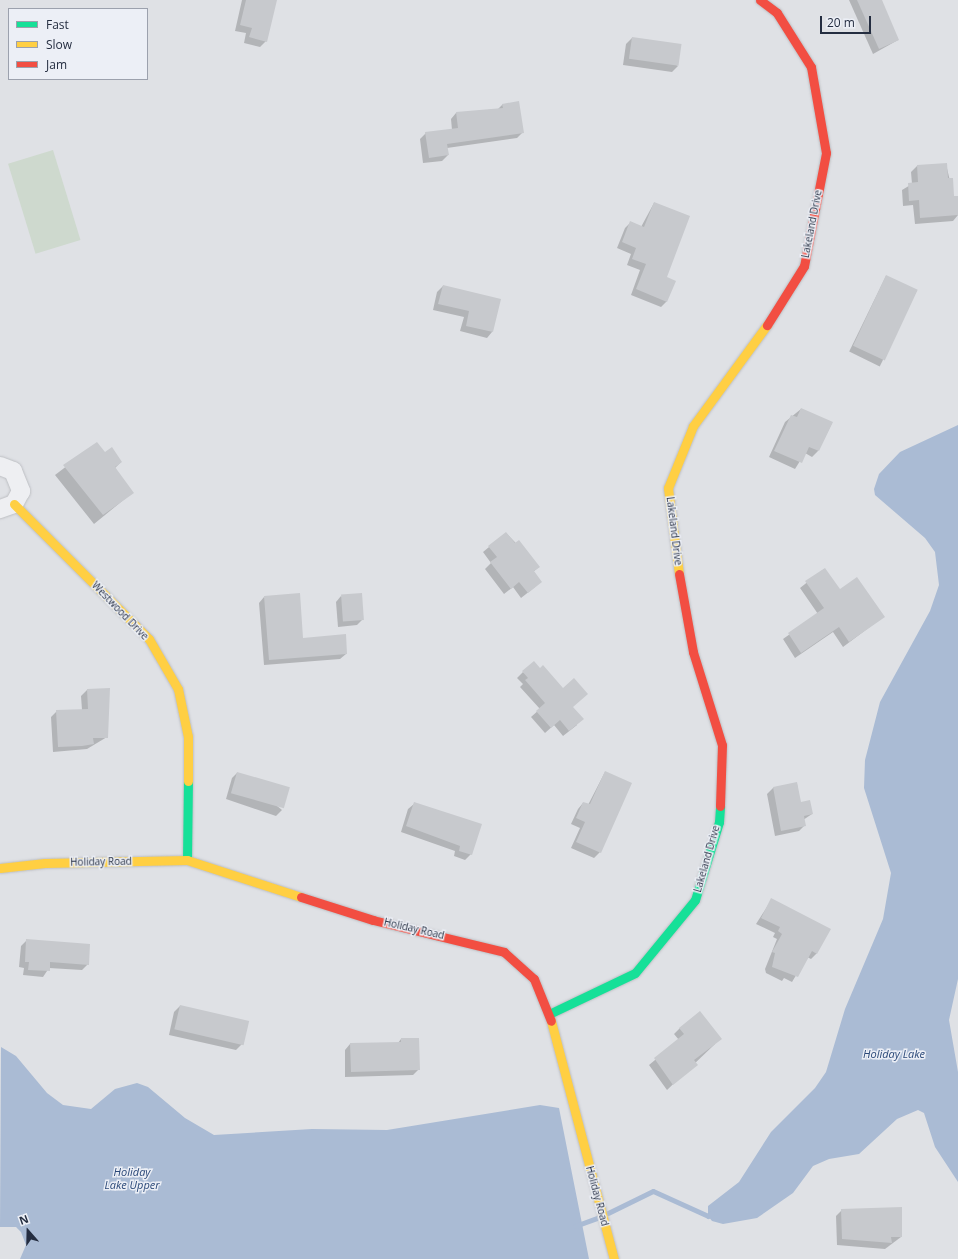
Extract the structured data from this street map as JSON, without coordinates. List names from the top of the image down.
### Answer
{
  "streets": {
    "street": ["Lakeland Drive", "Westwood Drive", "Holiday Road"]
  },
  "crossings": [
    ["Lakeland Drive", "Holiday Road"],
    ["Westwood Drive", "Holiday Road"]
  ],
  "water": ["Holiday Lake", "Holiday Lake Upper"],
  "legend": ["Fast", "Slow", "Jam"],
  "scale_bar": "20 m",
  "north": "top"
}
